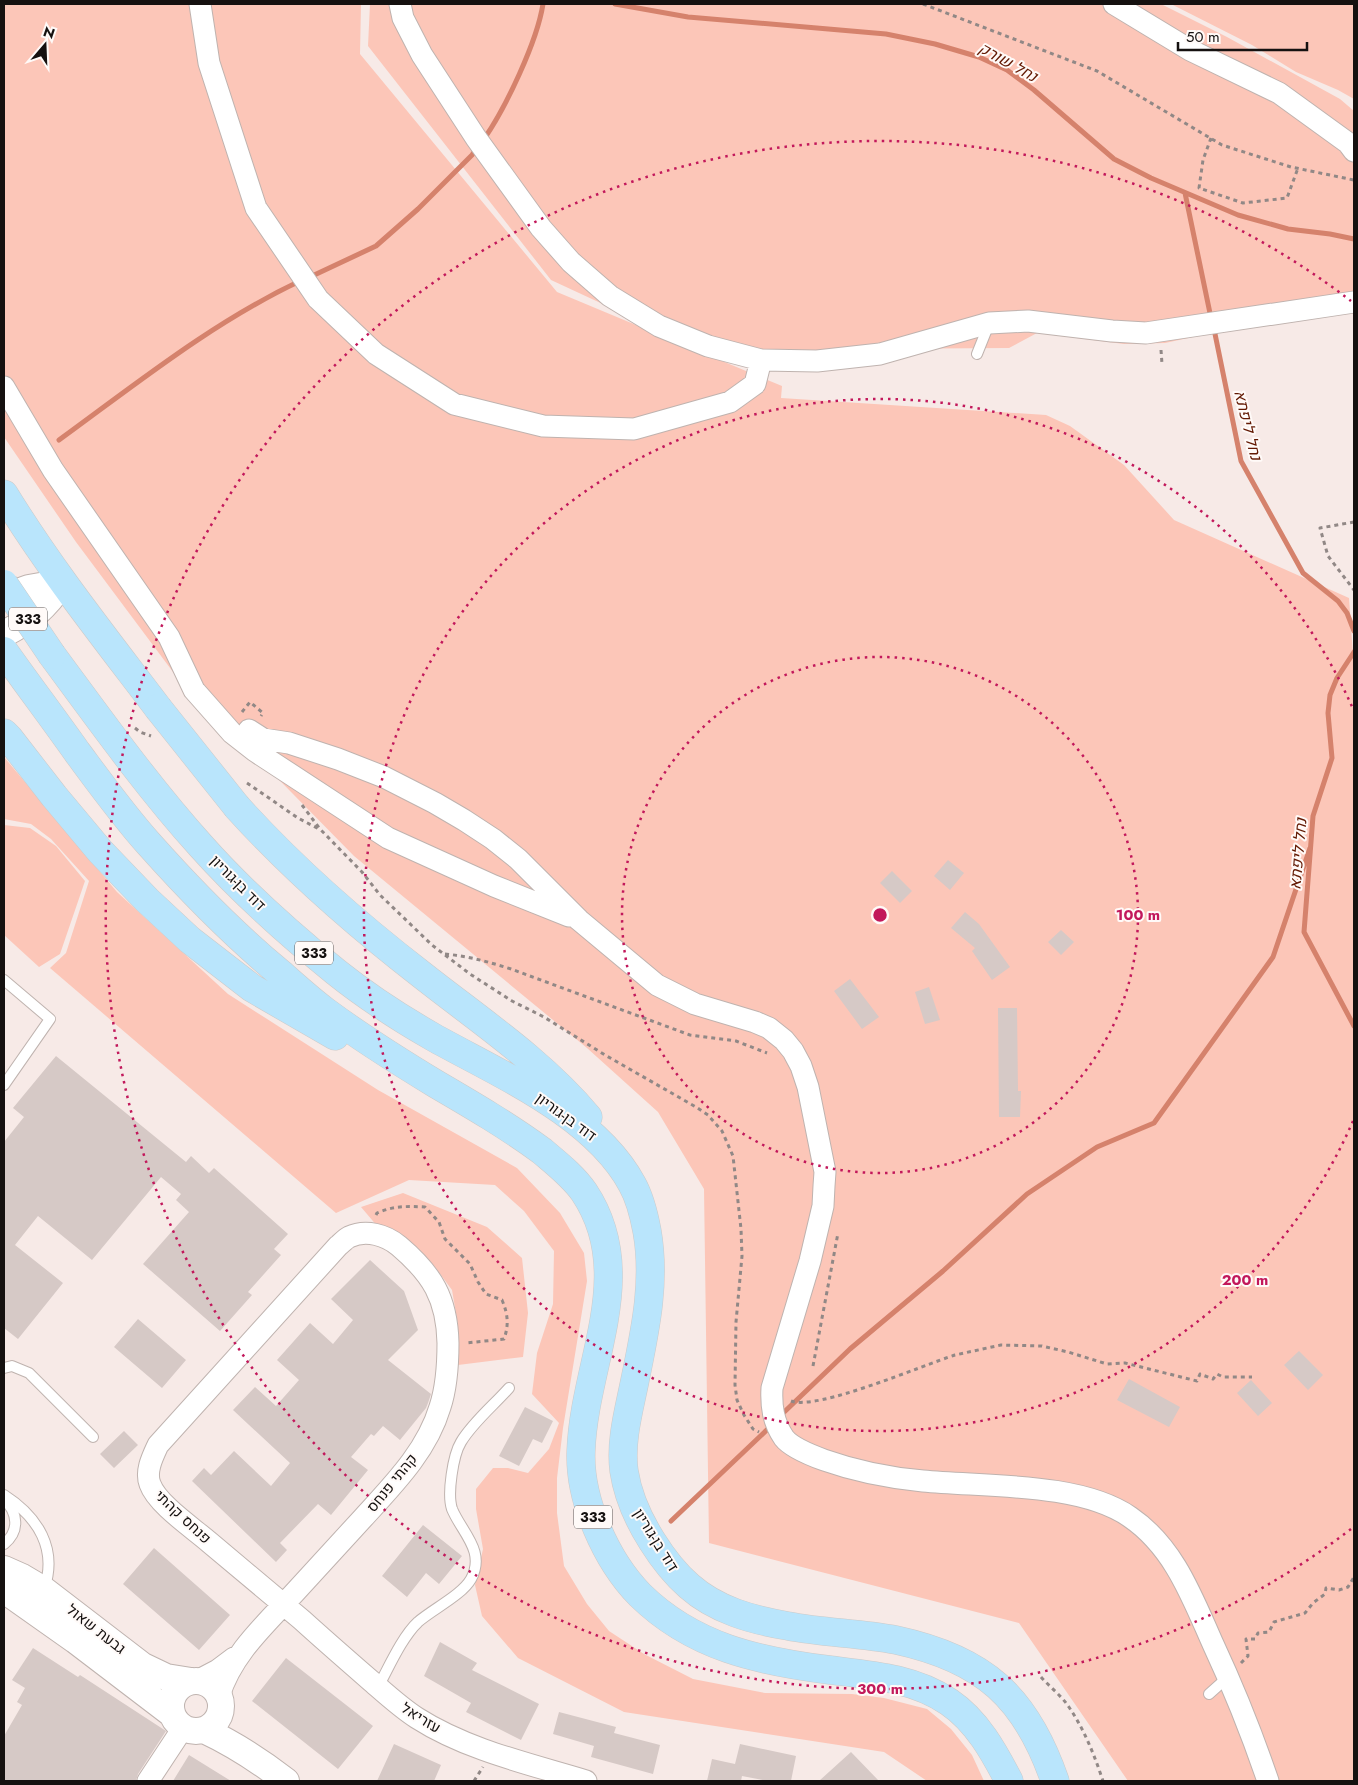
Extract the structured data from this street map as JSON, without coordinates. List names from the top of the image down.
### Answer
{
  "streets": {
    "main road": ["333", "דוד בן-גוריון"],
    "street": [
      "קהתי פנחס",
      "פנחס קהתי",
      "גבעת שאול",
      "עזריאל"
    ]
  },
  "crossings": [
    ["קהתי פנחס", "פנחס קהתי"],
    ["קהתי פנחס", "עזריאל"],
    ["פנחס קהתי", "עזריאל"]
  ],
  "water": ["נחל שורק", "נחל ליפתא"],
  "scale_bar": "50 m",
  "north": "top",
  "rings": ["100 m", "200 m", "300 m"]
}
